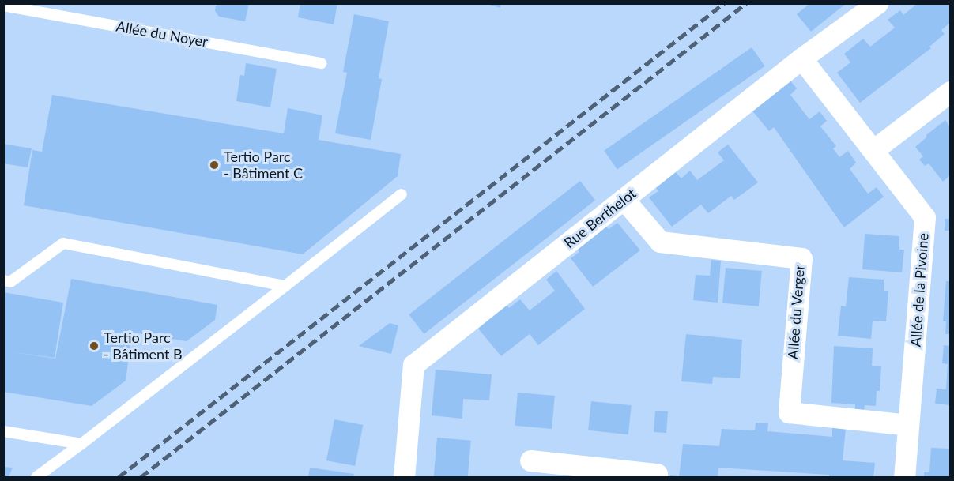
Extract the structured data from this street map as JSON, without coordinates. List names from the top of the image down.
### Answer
{
  "streets": {
    "street": ["Rue Berthelot", "Allée de la Pivoine", "Allée du Verger"],
    "lane": ["Allée du Noyer"]
  },
  "crossings": [
    ["Rue Berthelot", "Allée de la Pivoine"],
    ["Rue Berthelot", "Allée du Verger"],
    ["Allée de la Pivoine", "Allée du Verger"]
  ],
  "places": ["Tertio Parc - Bâtiment C", "Tertio Parc - Bâtiment B"]
}
